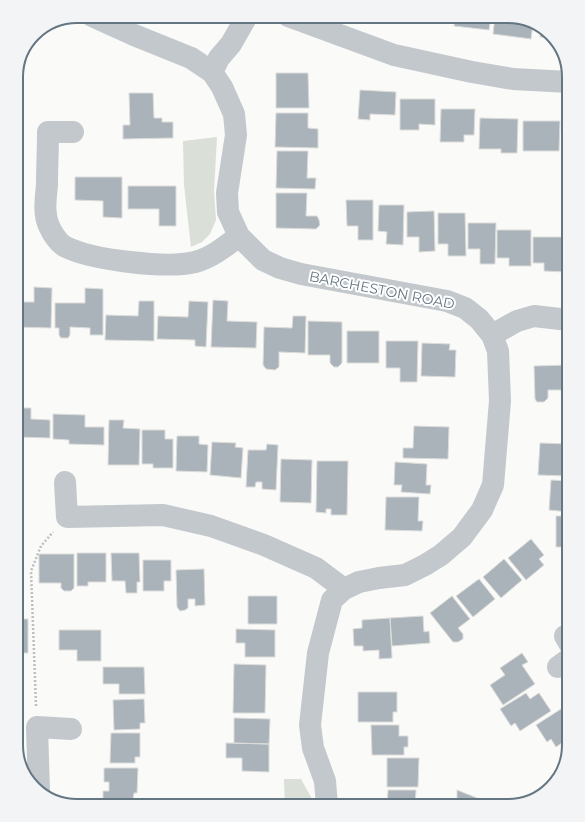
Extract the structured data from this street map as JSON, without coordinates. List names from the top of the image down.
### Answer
{
  "streets": {
    "street": ["BARCHESTON ROAD"]
  }
}
